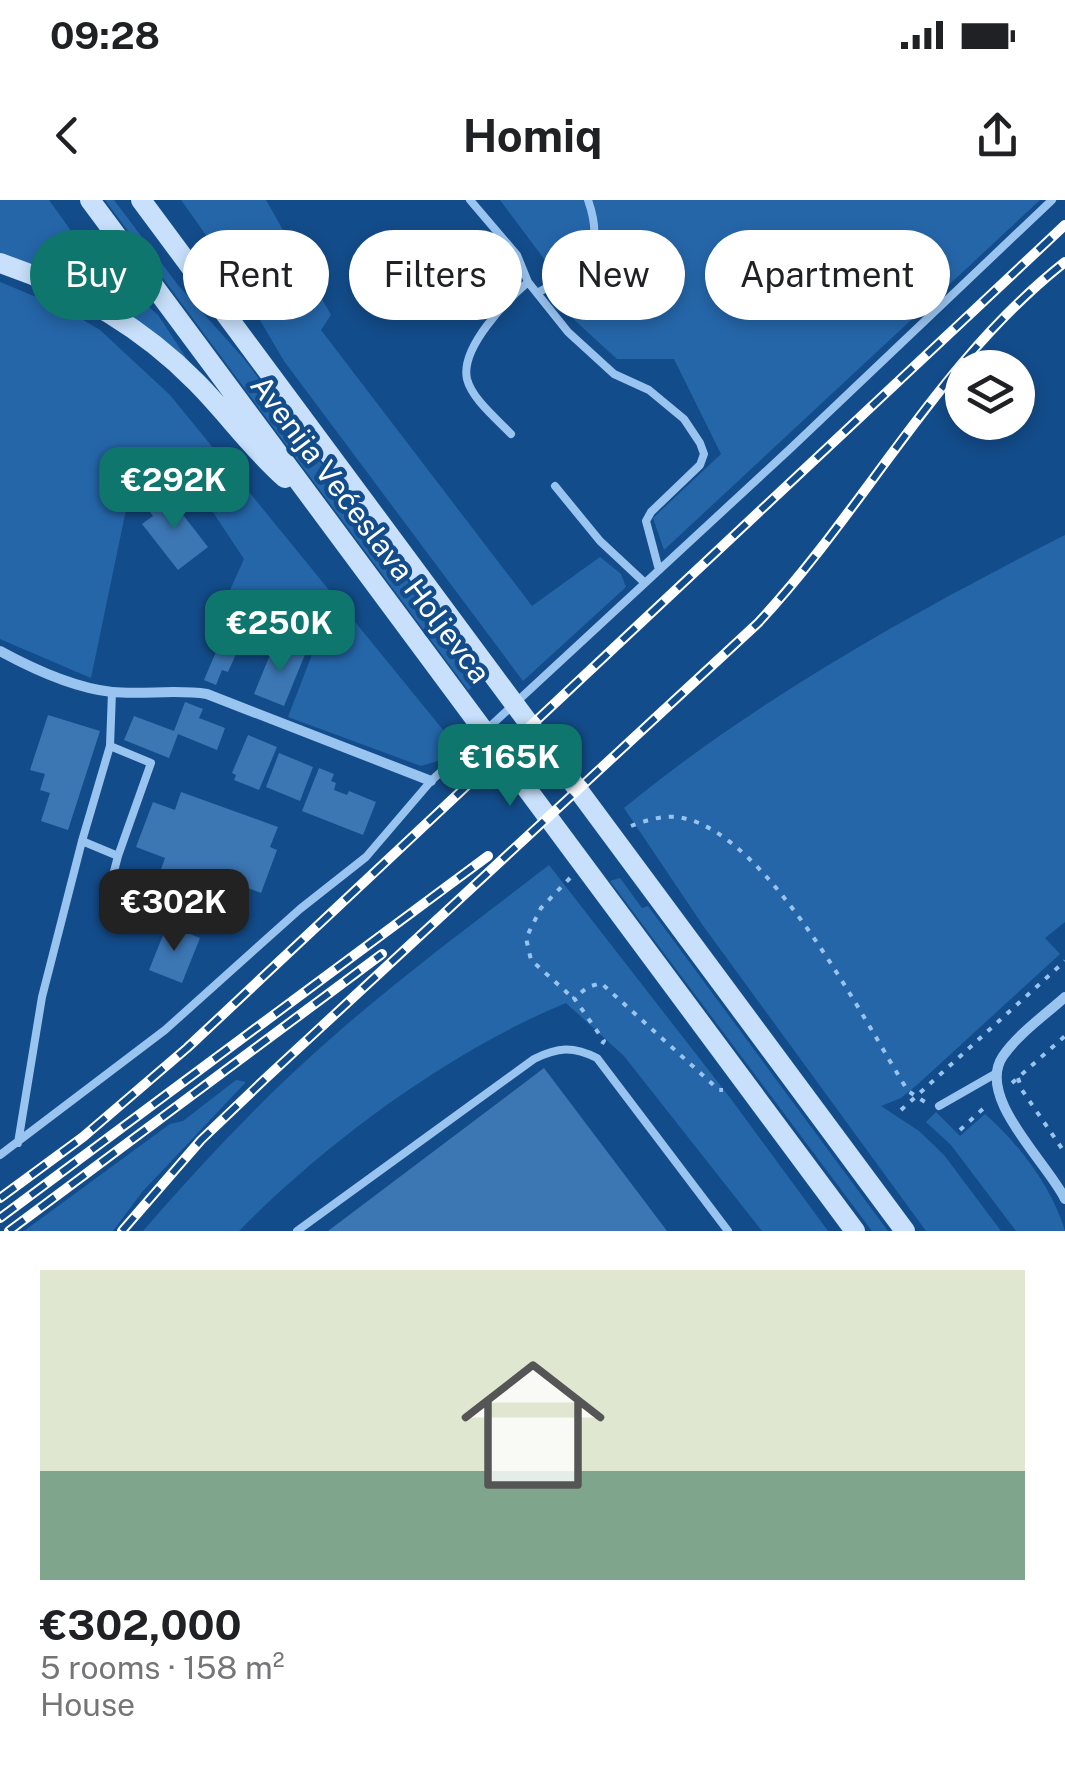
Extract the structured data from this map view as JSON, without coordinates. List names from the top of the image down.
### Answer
{
  "streets": {
    "main road": ["Avenija Većeslava Holjevca"]
  },
  "page": {
    "status": "09:28",
    "header": "Homiq",
    "chip": [
      "Buy",
      "Rent",
      "Filters",
      "New",
      "Apartment"
    ],
    "price": [
      "€292K",
      "€250K",
      "€165K",
      "€302K"
    ],
    "list": [
      {
        "name": "€302,000",
        "note": "5 rooms · 158 m² · House"
      }
    ]
  }
}
